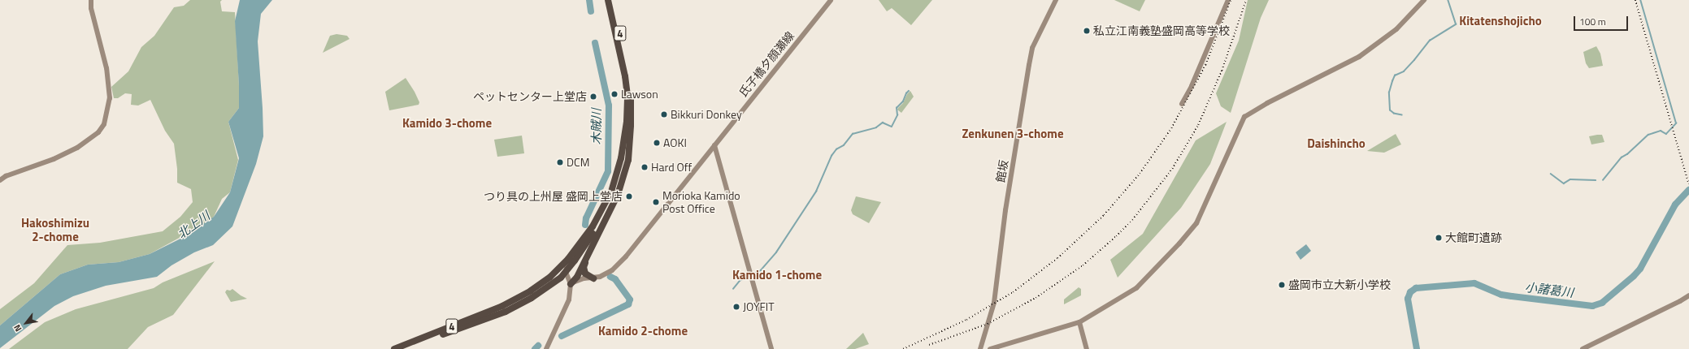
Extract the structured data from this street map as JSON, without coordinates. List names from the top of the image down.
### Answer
{
  "streets": {
    "highway": ["4"],
    "street": ["氏子橋夕顔瀬線", "館坂"]
  },
  "districts": [
    "Kitatenshojicho",
    "Kamido 3-chome",
    "Zenkunen 3-chome",
    "Daishincho",
    "Hakoshimizu 2-chome",
    "Kamido 1-chome",
    "Kamido 2-chome"
  ],
  "water": ["木賊川", "北上川", "小諸葛川"],
  "places": [
    "私立江南義塾盛岡高等学校",
    "Lawson",
    "ペットセンター上堂店",
    "Bikkuri Donkey",
    "AOKI",
    "DCM",
    "Hard Off",
    "つり具の上州屋 盛岡上堂店",
    "Morioka Kamido Post Office",
    "大館町遺跡",
    "盛岡市立大新小学校",
    "JOYFIT"
  ],
  "scale_bar": "100 m",
  "north": "bottom left"
}
